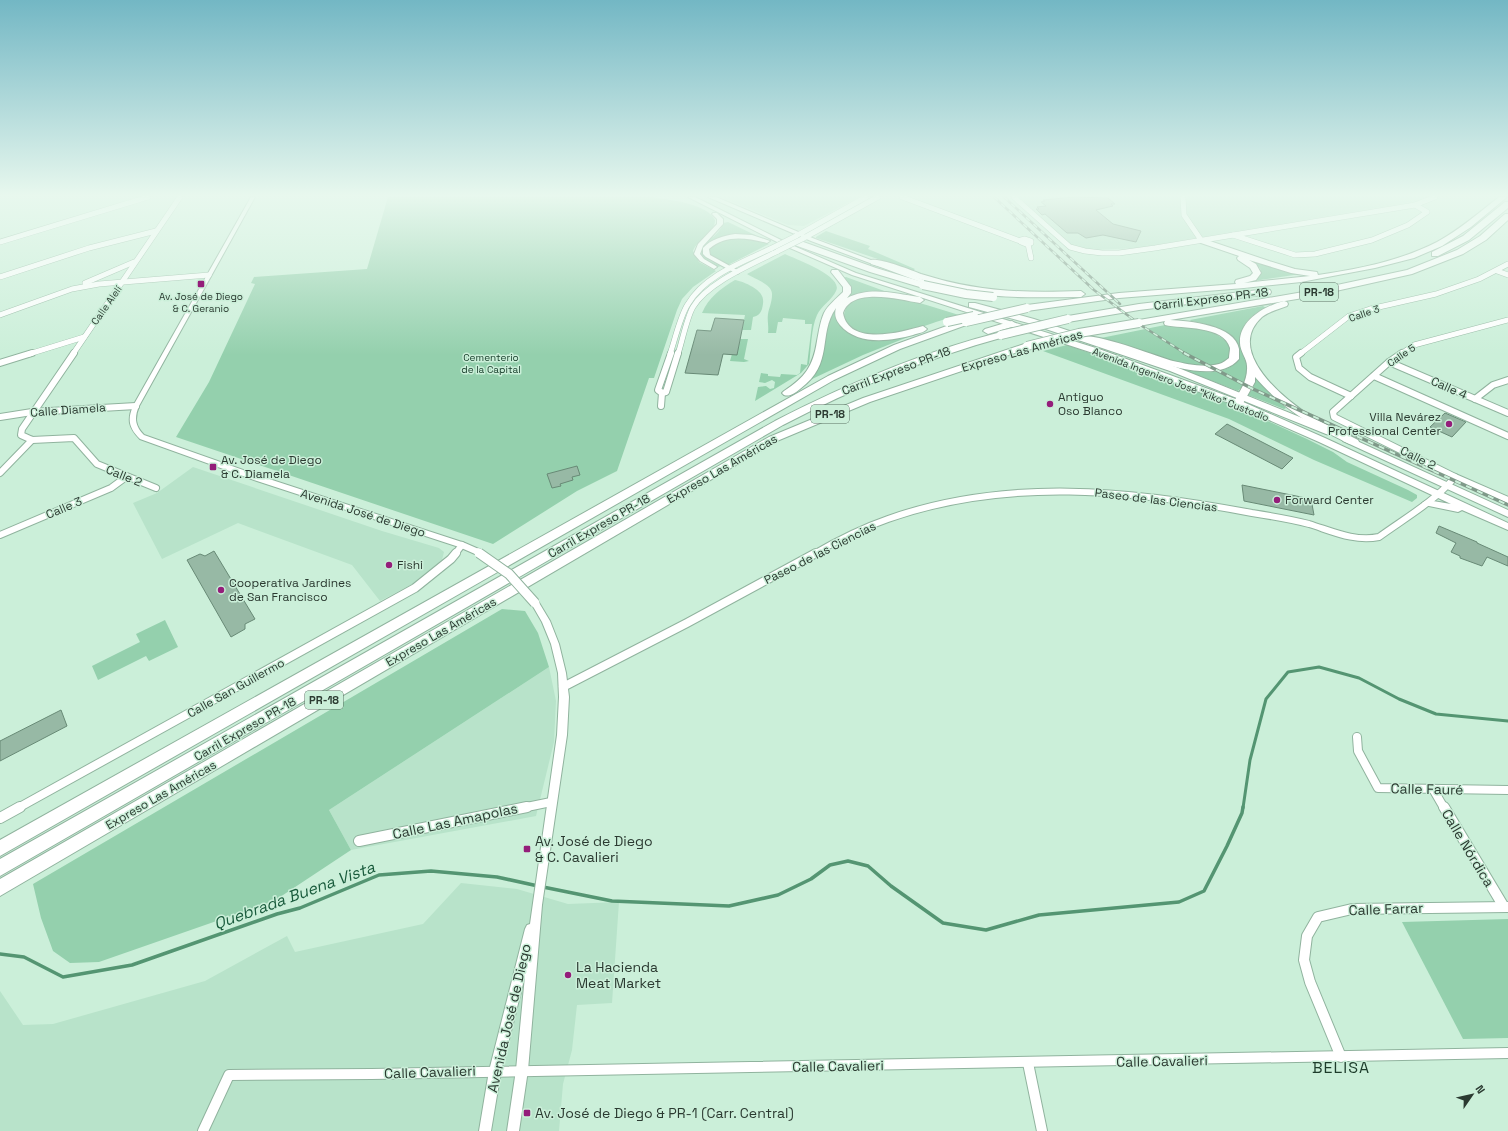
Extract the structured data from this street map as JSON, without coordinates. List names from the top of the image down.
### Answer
{
  "streets": {
    "highway": ["PR-18", "Carril Expreso PR-18", "Expreso Las Américas"],
    "main road": ["Avenida Ingeniero José \"Kiko\" Custodio"],
    "street": [
      "Calle Alelí",
      "Calle 3",
      "Calle 5",
      "Calle 4",
      "Calle Diamela",
      "Calle 2",
      "Paseo de las Ciencias",
      "Avenida José de Diego",
      "Calle San Guillermo",
      "Calle Fauré",
      "Calle Las Amapolas",
      "Calle Nórdica",
      "Calle Farrar",
      "Calle Cavalieri"
    ]
  },
  "crossings": [
    ["Carril Expreso PR-18", "Avenida Ingeniero José \"Kiko\" Custodio"],
    ["Calle Alelí", "Calle Diamela"],
    ["Calle Alelí", "Calle 2"],
    ["Calle 3", "Calle 5"],
    ["Calle 3", "Calle 2"],
    ["Calle 5", "Calle 4"],
    ["Calle 5", "Calle 2"],
    ["Avenida Ingeniero José \"Kiko\" Custodio", "Paseo de las Ciencias"],
    ["Calle Diamela", "Avenida José de Diego"],
    ["Calle 2", "Paseo de las Ciencias"],
    ["Paseo de las Ciencias", "Avenida José de Diego"],
    ["Avenida José de Diego", "Calle San Guillermo"],
    ["Avenida José de Diego", "Calle Las Amapolas"],
    ["Avenida José de Diego", "Calle Cavalieri"],
    ["Calle Fauré", "Calle Nórdica"],
    ["Calle Nórdica", "Calle Farrar"],
    ["Calle Farrar", "Calle Cavalieri"]
  ],
  "districts": ["BELISA"],
  "water": ["Quebrada Buena Vista"],
  "parks": ["Cementerio de la Capital"],
  "places": {
    "transit": [
      "Av. José de Diego & C. Geranio",
      "Av. José de Diego & C. Diamela",
      "Av. José de Diego & C. Cavalieri",
      "Av. José de Diego & PR-1 (Carr. Central)"
    ],
    "other": [
      "Antiguo Oso Blanco",
      "Villa Nevárez Professional Center",
      "Forward Center",
      "Fishi",
      "Cooperativa Jardines de San Francisco",
      "La Hacienda Meat Market"
    ]
  },
  "north": "top right"
}
